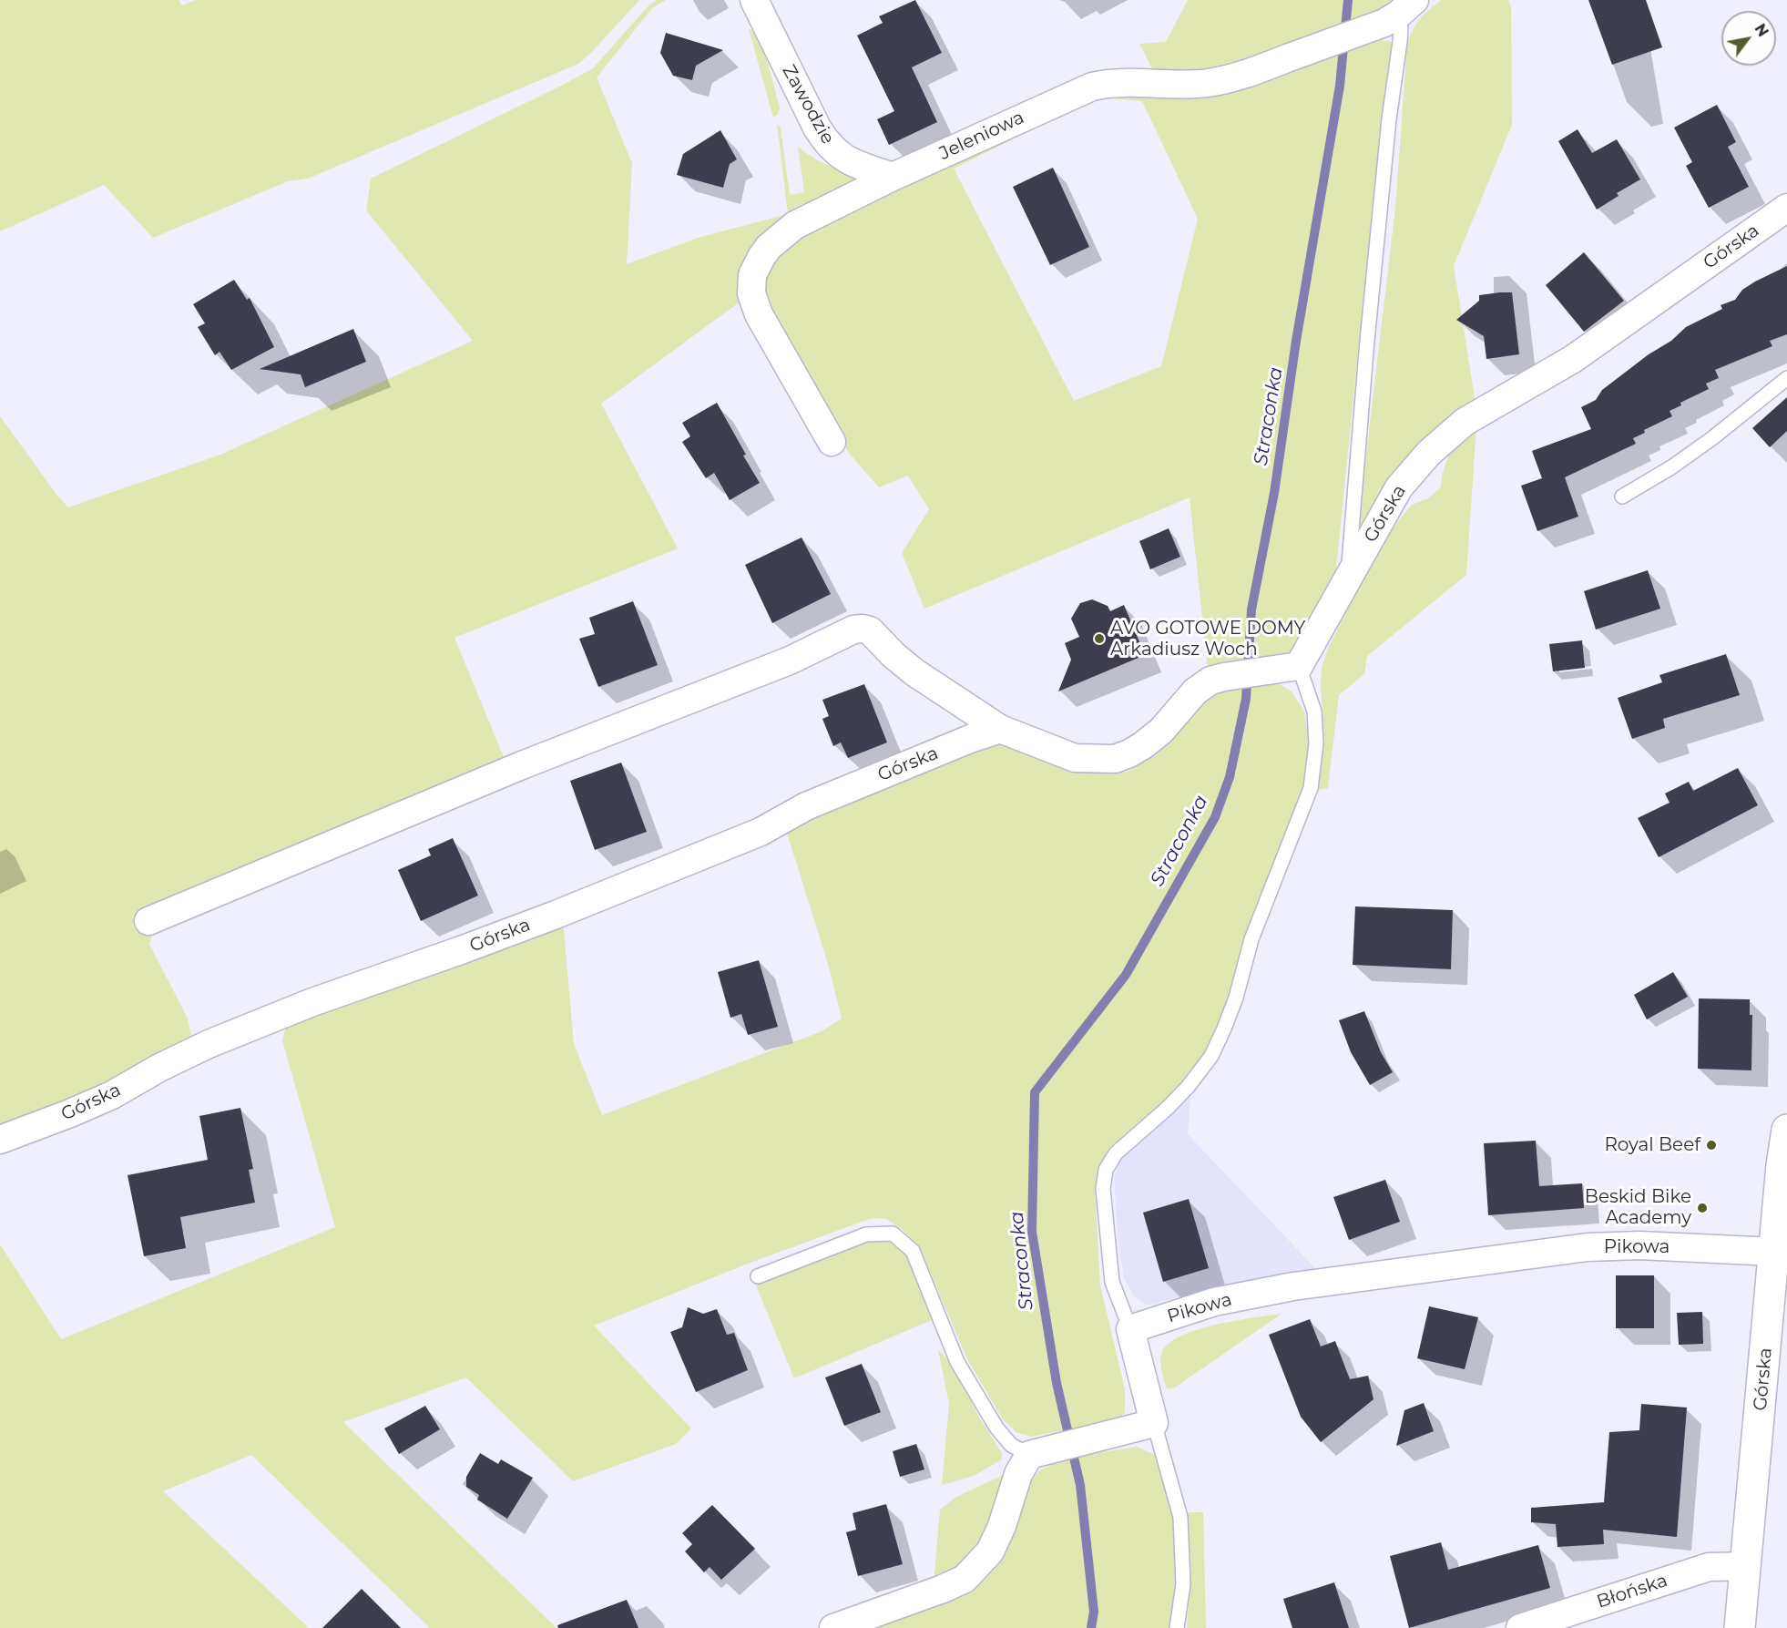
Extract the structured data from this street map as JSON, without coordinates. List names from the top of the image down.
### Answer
{
  "streets": {
    "street": [
      "Zawodzie",
      "Jeleniowa",
      "Górska",
      "Pikowa",
      "Błońska"
    ]
  },
  "crossings": [
    ["Zawodzie", "Jeleniowa"],
    ["Górska", "Pikowa"],
    ["Górska", "Błońska"]
  ],
  "water": ["Straconka"],
  "places": ["AVO GOTOWE DOMY Arkadiusz Woch", "Royal Beef", "Beskid Bike Academy"],
  "north": "top right"
}
